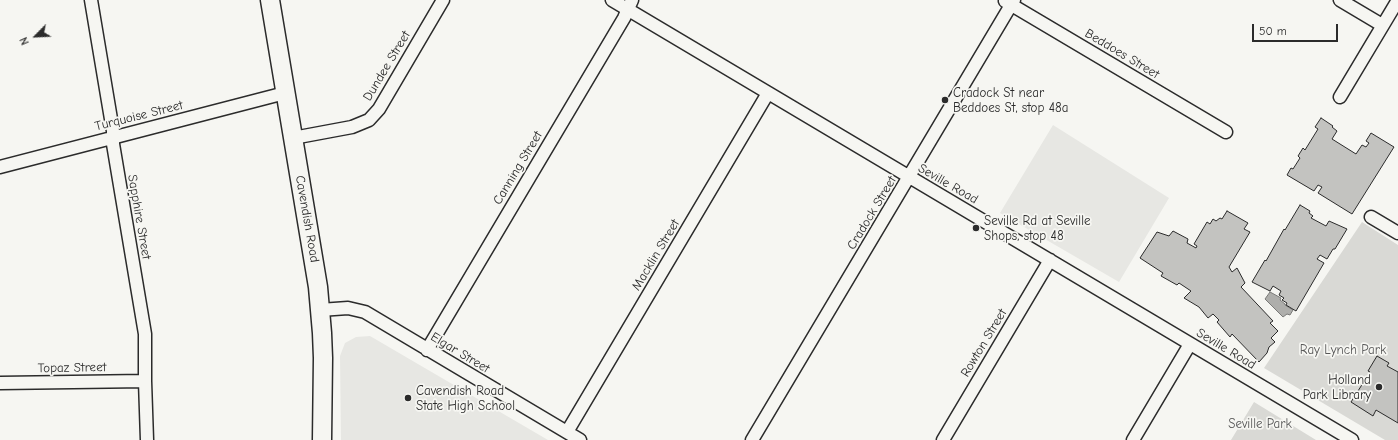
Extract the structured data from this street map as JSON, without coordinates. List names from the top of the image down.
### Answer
{
  "streets": {
    "main road": ["Cavendish Road"],
    "street": [
      "Beddoes Street",
      "Dundee Street",
      "Turquoise Street",
      "Canning Street",
      "Seville Road",
      "Cradock Street",
      "Sapphire Street",
      "Macklin Street",
      "Rowton Street",
      "Elgar Street",
      "Topaz Street"
    ]
  },
  "crossings": [
    ["Beddoes Street", "Cradock Street"],
    ["Dundee Street", "Cavendish Road"],
    ["Turquoise Street", "Sapphire Street"],
    ["Turquoise Street", "Cavendish Road"],
    ["Canning Street", "Seville Road"],
    ["Canning Street", "Elgar Street"],
    ["Seville Road", "Cradock Street"],
    ["Seville Road", "Macklin Street"],
    ["Seville Road", "Rowton Street"],
    ["Sapphire Street", "Topaz Street"],
    ["Cavendish Road", "Elgar Street"],
    ["Macklin Street", "Elgar Street"]
  ],
  "parks": ["Ray Lynch Park", "Seville Park"],
  "places": [
    "Cradock St near Beddoes St, stop 48a",
    "Seville Rd at Seville Shops, stop 48",
    "Holland Park Library",
    "Cavendish Road State High School"
  ],
  "scale_bar": "50 m",
  "north": "bottom left"
}
